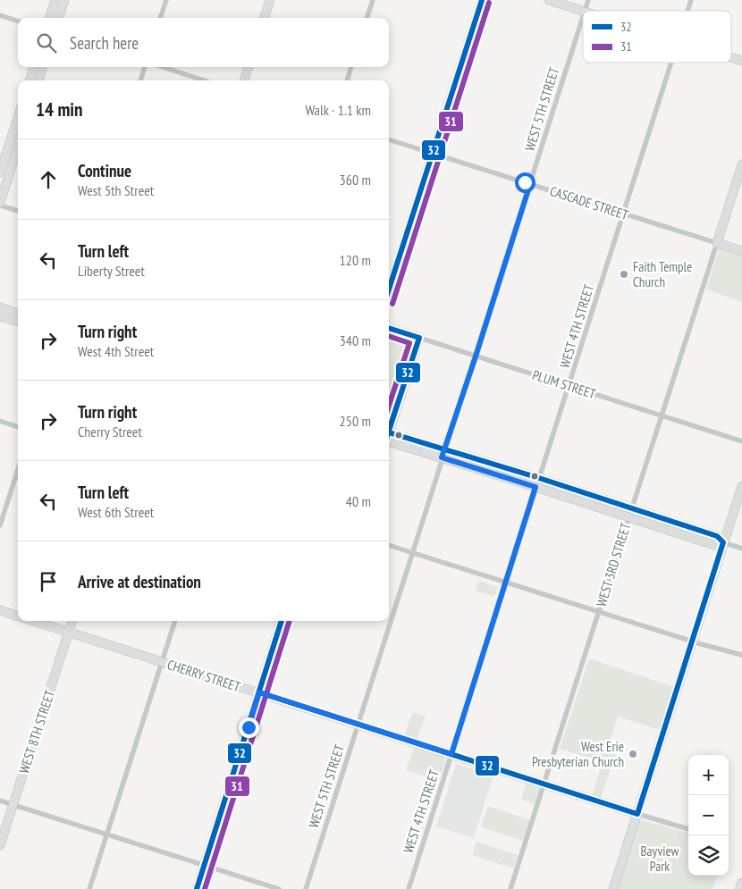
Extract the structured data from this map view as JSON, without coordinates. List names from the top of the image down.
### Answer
{
  "streets": {
    "street": [
      "WEST 5TH STREET",
      "CASCADE STREET",
      "WEST 4TH STREET",
      "PLUM STREET",
      "WEST 3RD STREET",
      "CHERRY STREET",
      "WEST 8TH STREET"
    ]
  },
  "crossings": [
    ["WEST 5TH STREET", "CASCADE STREET"],
    ["WEST 5TH STREET", "PLUM STREET"],
    ["WEST 5TH STREET", "CHERRY STREET"],
    ["CASCADE STREET", "WEST 4TH STREET"],
    ["CASCADE STREET", "WEST 3RD STREET"],
    ["WEST 4TH STREET", "PLUM STREET"],
    ["WEST 4TH STREET", "CHERRY STREET"],
    ["PLUM STREET", "WEST 3RD STREET"],
    ["WEST 3RD STREET", "CHERRY STREET"],
    ["CHERRY STREET", "WEST 8TH STREET"]
  ],
  "parks": ["Bayview Park"],
  "places": ["Faith Temple Church", "West Erie Presbyterian Church"],
  "lines": ["transit line 32", "transit line 31"],
  "legend": ["32", "31"],
  "page": {
    "search": "Search here",
    "heading": ["14 min", "Walk · 1.1 km"],
    "list": [
      ["Continue", "West 5th Street", "360 m"],
      ["Turn left", "Liberty Street", "120 m"],
      ["Turn right", "West 4th Street", "340 m"],
      ["Turn right", "Cherry Street", "250 m"],
      ["Turn left", "West 6th Street", "40 m"],
      "Arrive at destination"
    ],
    "map_buttons": ["+", "−"]
  }
}
